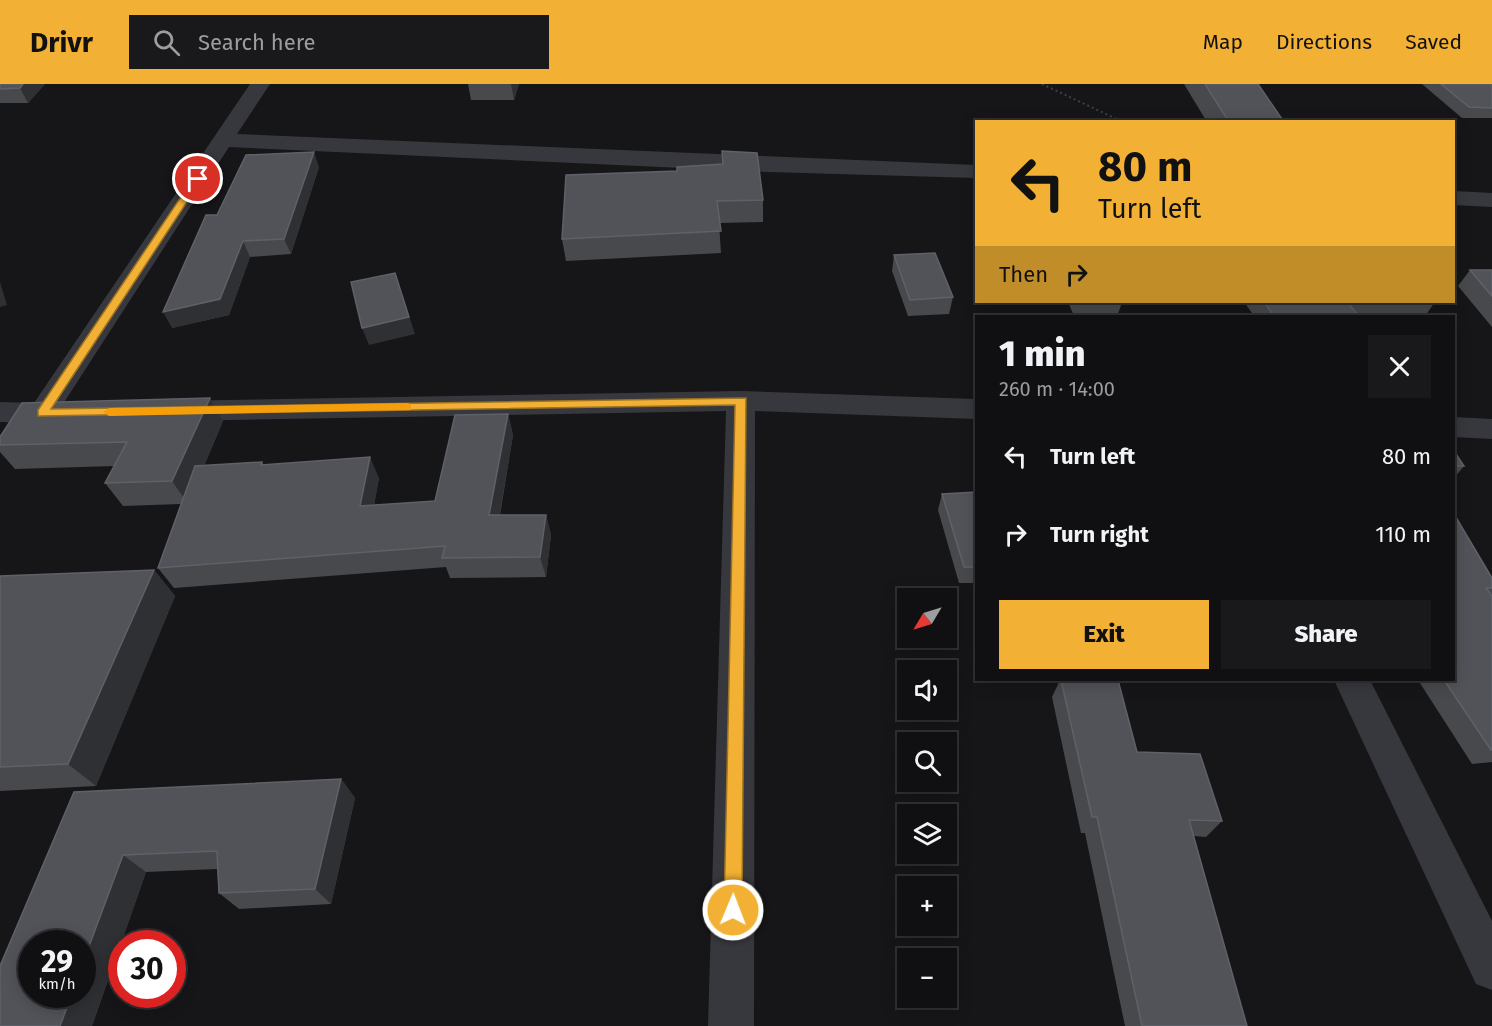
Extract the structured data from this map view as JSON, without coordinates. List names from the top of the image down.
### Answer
{
  "north": "bottom left",
  "page": {
    "header": "Drivr",
    "search": "Search here",
    "nav": ["Map", "Directions", "Saved"],
    "turn": ["80 m", "Turn left"],
    "then": "Then",
    "heading": ["1 min", "260 m · 14:00"],
    "list": [
      {
        "name": "Turn left",
        "value": "80 m"
      },
      {
        "name": "Turn right",
        "value": "110 m"
      }
    ],
    "map_buttons": ["+", "−"],
    "buttons": ["Exit", "Share"],
    "speed": "29 km/h",
    "limit": "30"
  }
}
